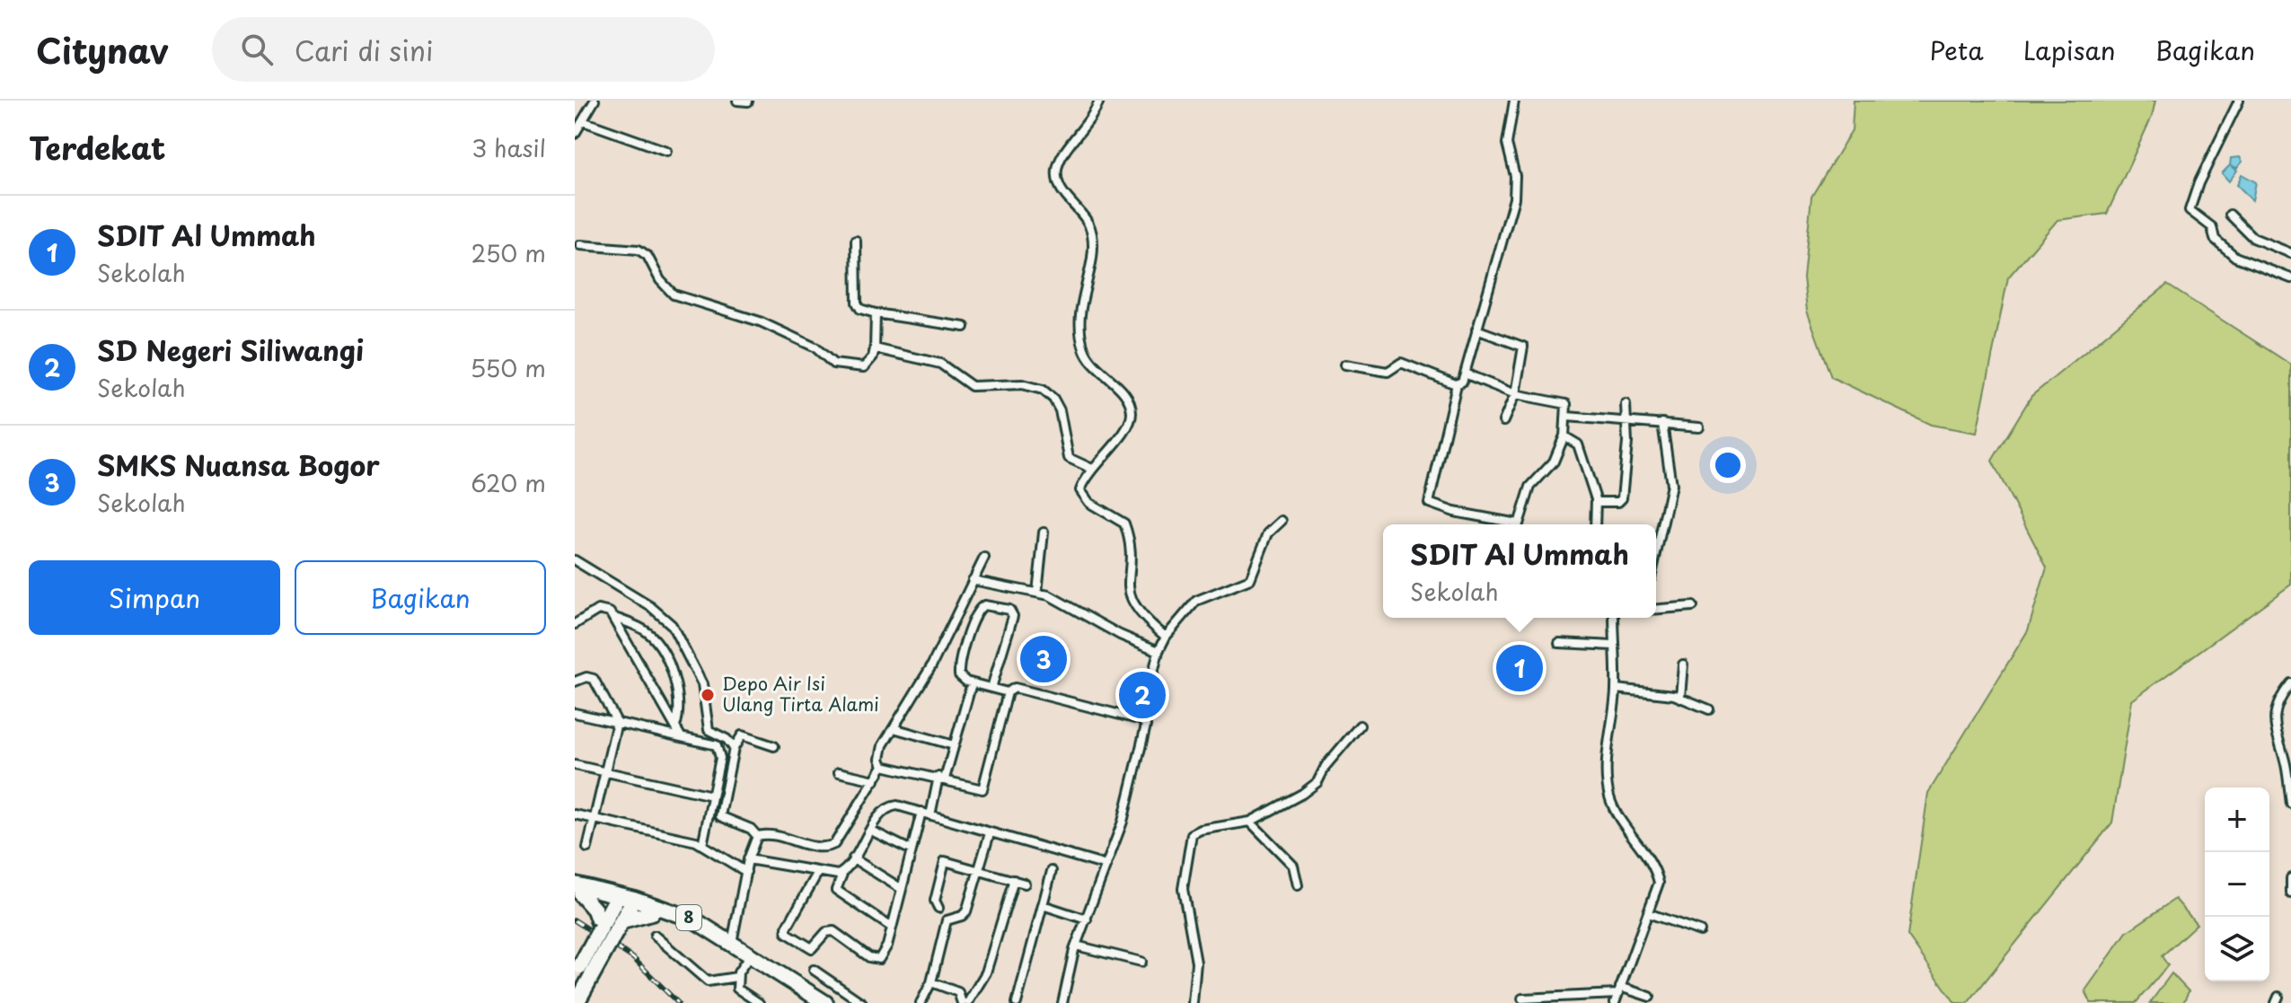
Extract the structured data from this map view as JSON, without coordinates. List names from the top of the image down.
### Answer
{
  "streets": {
    "highway": ["8"]
  },
  "places": ["Depo Air Isi Ulang Tirta Alami"],
  "page": {
    "header": "Citynav",
    "search": "Cari di sini",
    "nav": ["Peta", "Lapisan", "Bagikan"],
    "heading": ["Terdekat", "3 hasil"],
    "list": [
      {
        "mark": "1",
        "name": "SDIT Al Ummah",
        "note": "Sekolah",
        "value": "250 m"
      },
      {
        "mark": "2",
        "name": "SD Negeri Siliwangi",
        "note": "Sekolah",
        "value": "550 m"
      },
      {
        "mark": "3",
        "name": "SMKS Nuansa Bogor",
        "note": "Sekolah",
        "value": "620 m"
      }
    ],
    "popup": ["SDIT Al Ummah", "Sekolah"],
    "buttons": ["Simpan", "Bagikan"],
    "pins": ["3", "1", "2"],
    "map_buttons": ["+", "−"]
  }
}
